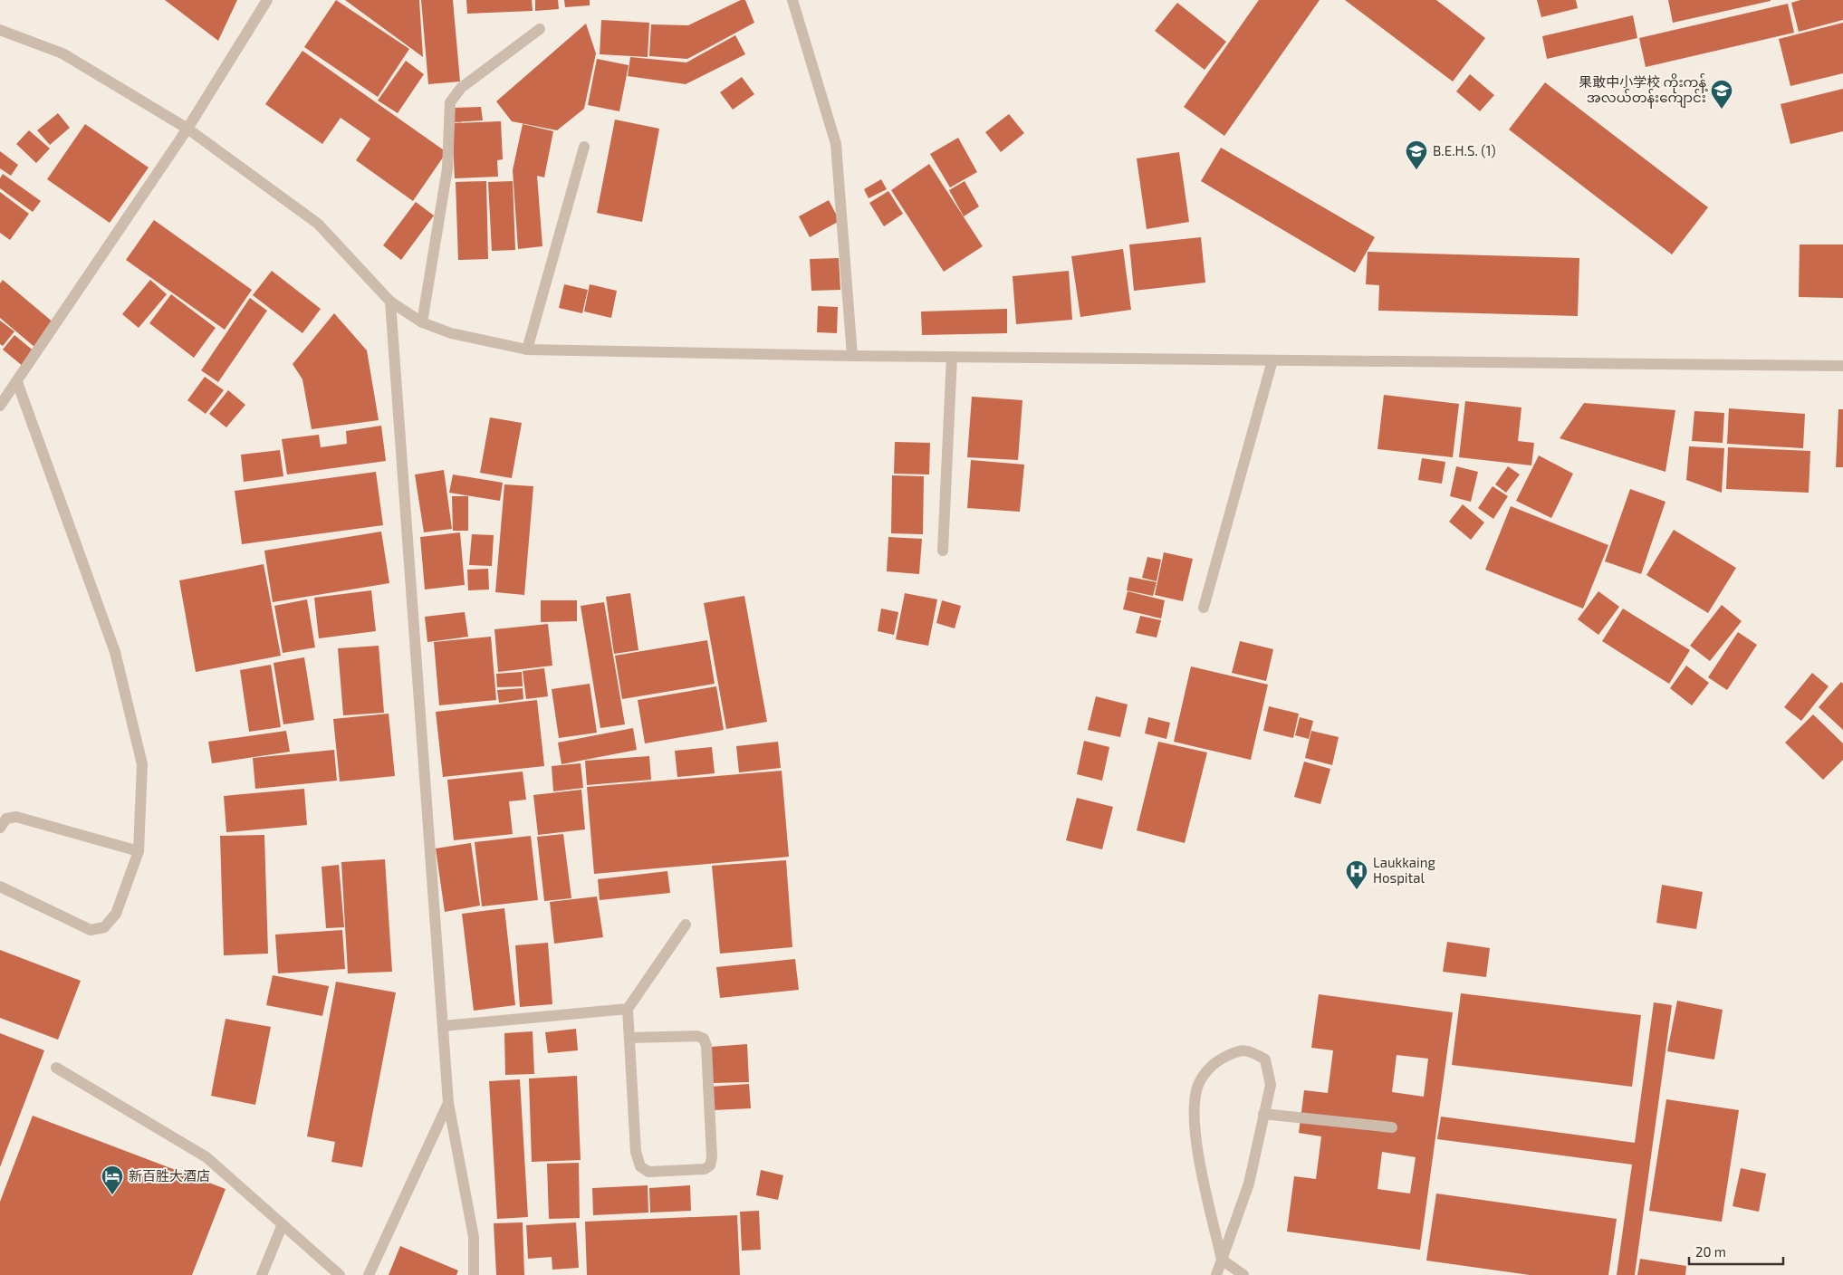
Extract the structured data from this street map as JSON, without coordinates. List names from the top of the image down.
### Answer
{
  "places": {
    "school or university": ["果敢中小学校 ကိုးကန့် အလယ်တန်းကျောင်း", "B.E.H.S. (1)"],
    "hospital": ["Laukkaing Hospital"],
    "hotel": ["新百胜大酒店"]
  },
  "scale_bar": "20 m"
}
